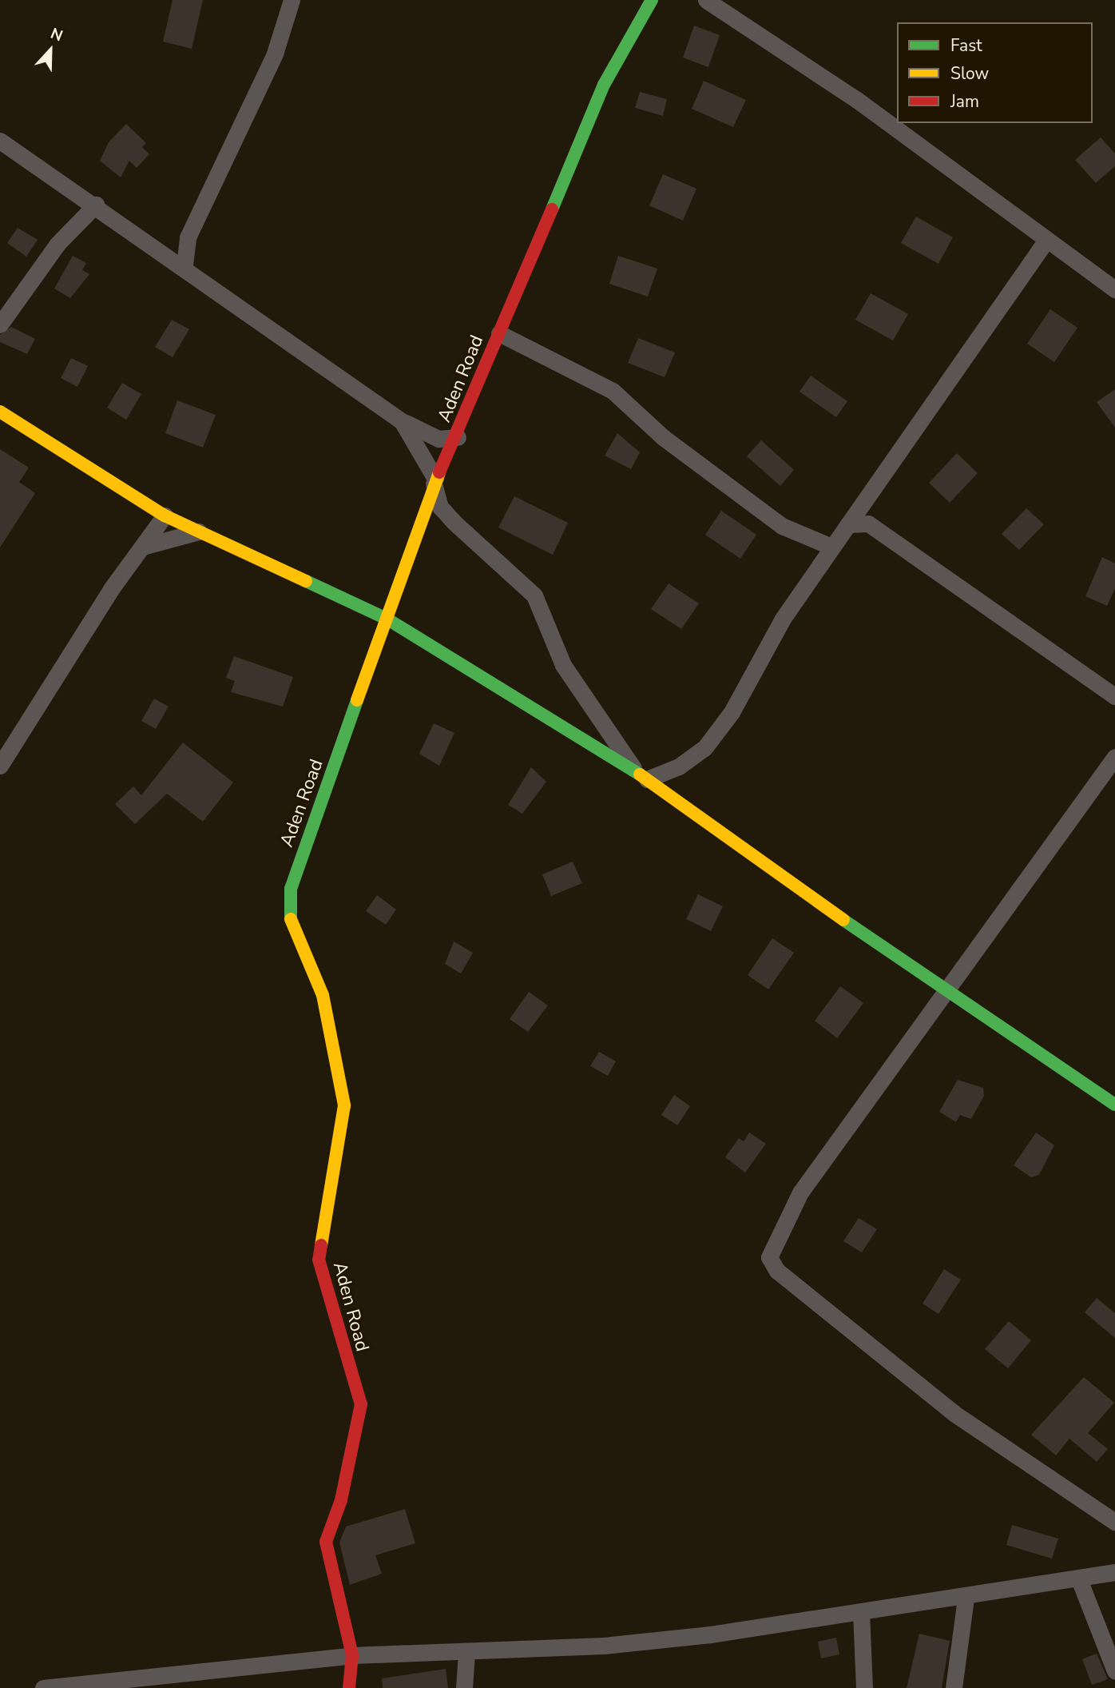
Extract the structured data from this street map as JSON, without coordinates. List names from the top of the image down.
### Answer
{
  "streets": {
    "street": ["Aden Road"]
  },
  "legend": ["Fast", "Slow", "Jam"],
  "north": "top"
}
